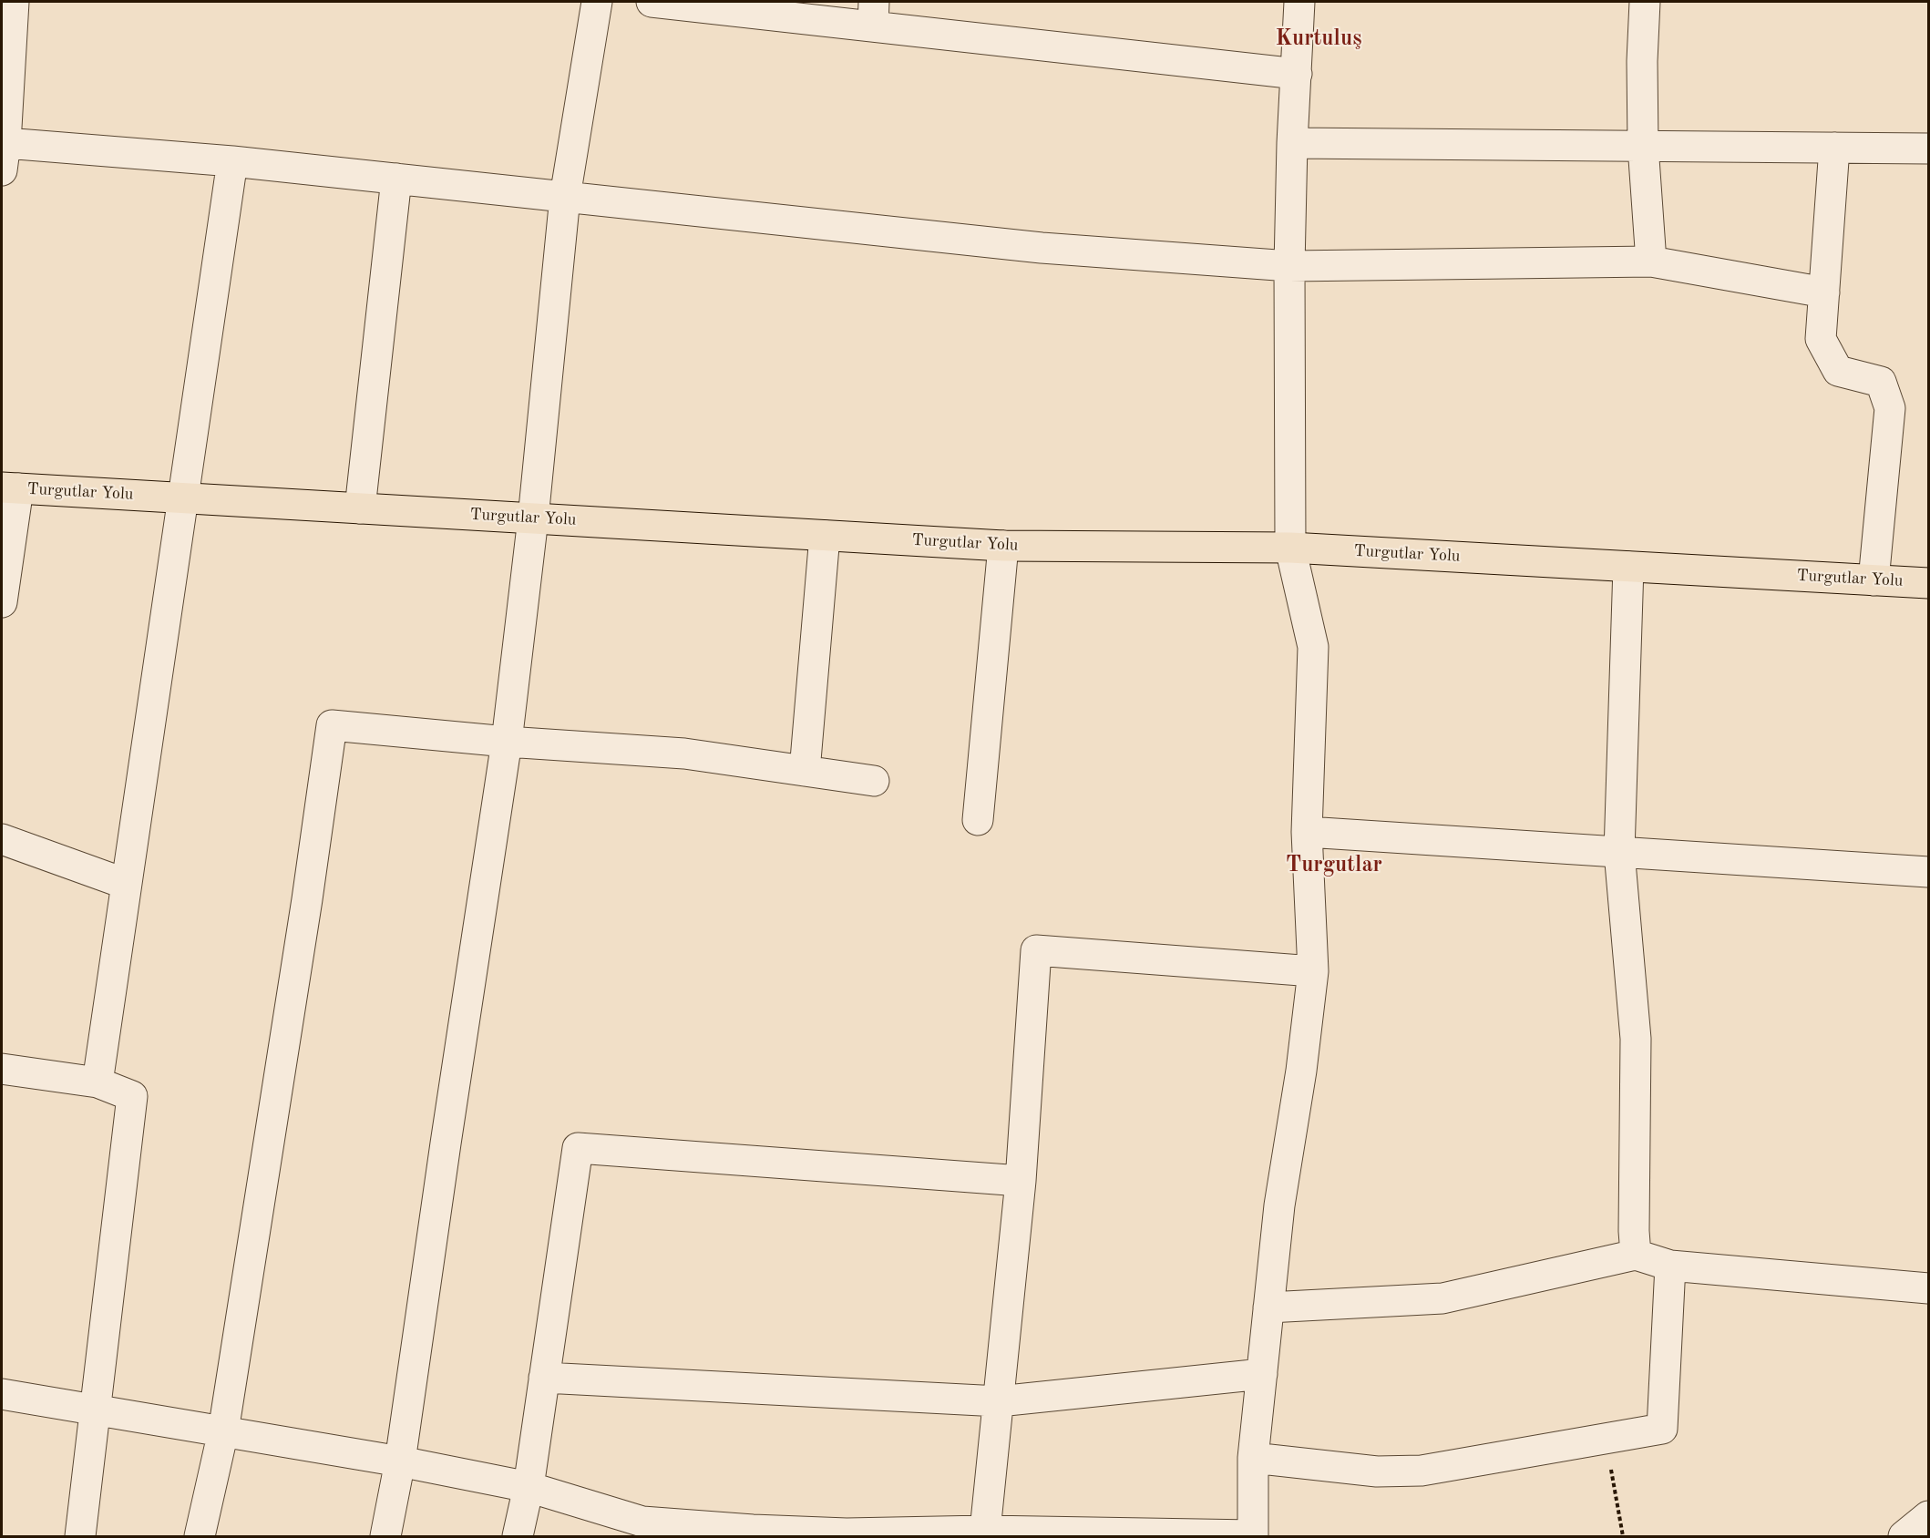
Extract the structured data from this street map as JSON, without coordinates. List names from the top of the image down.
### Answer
{
  "streets": {
    "main road": ["Turgutlar Yolu"]
  },
  "districts": ["Kurtuluş", "Turgutlar"]
}
